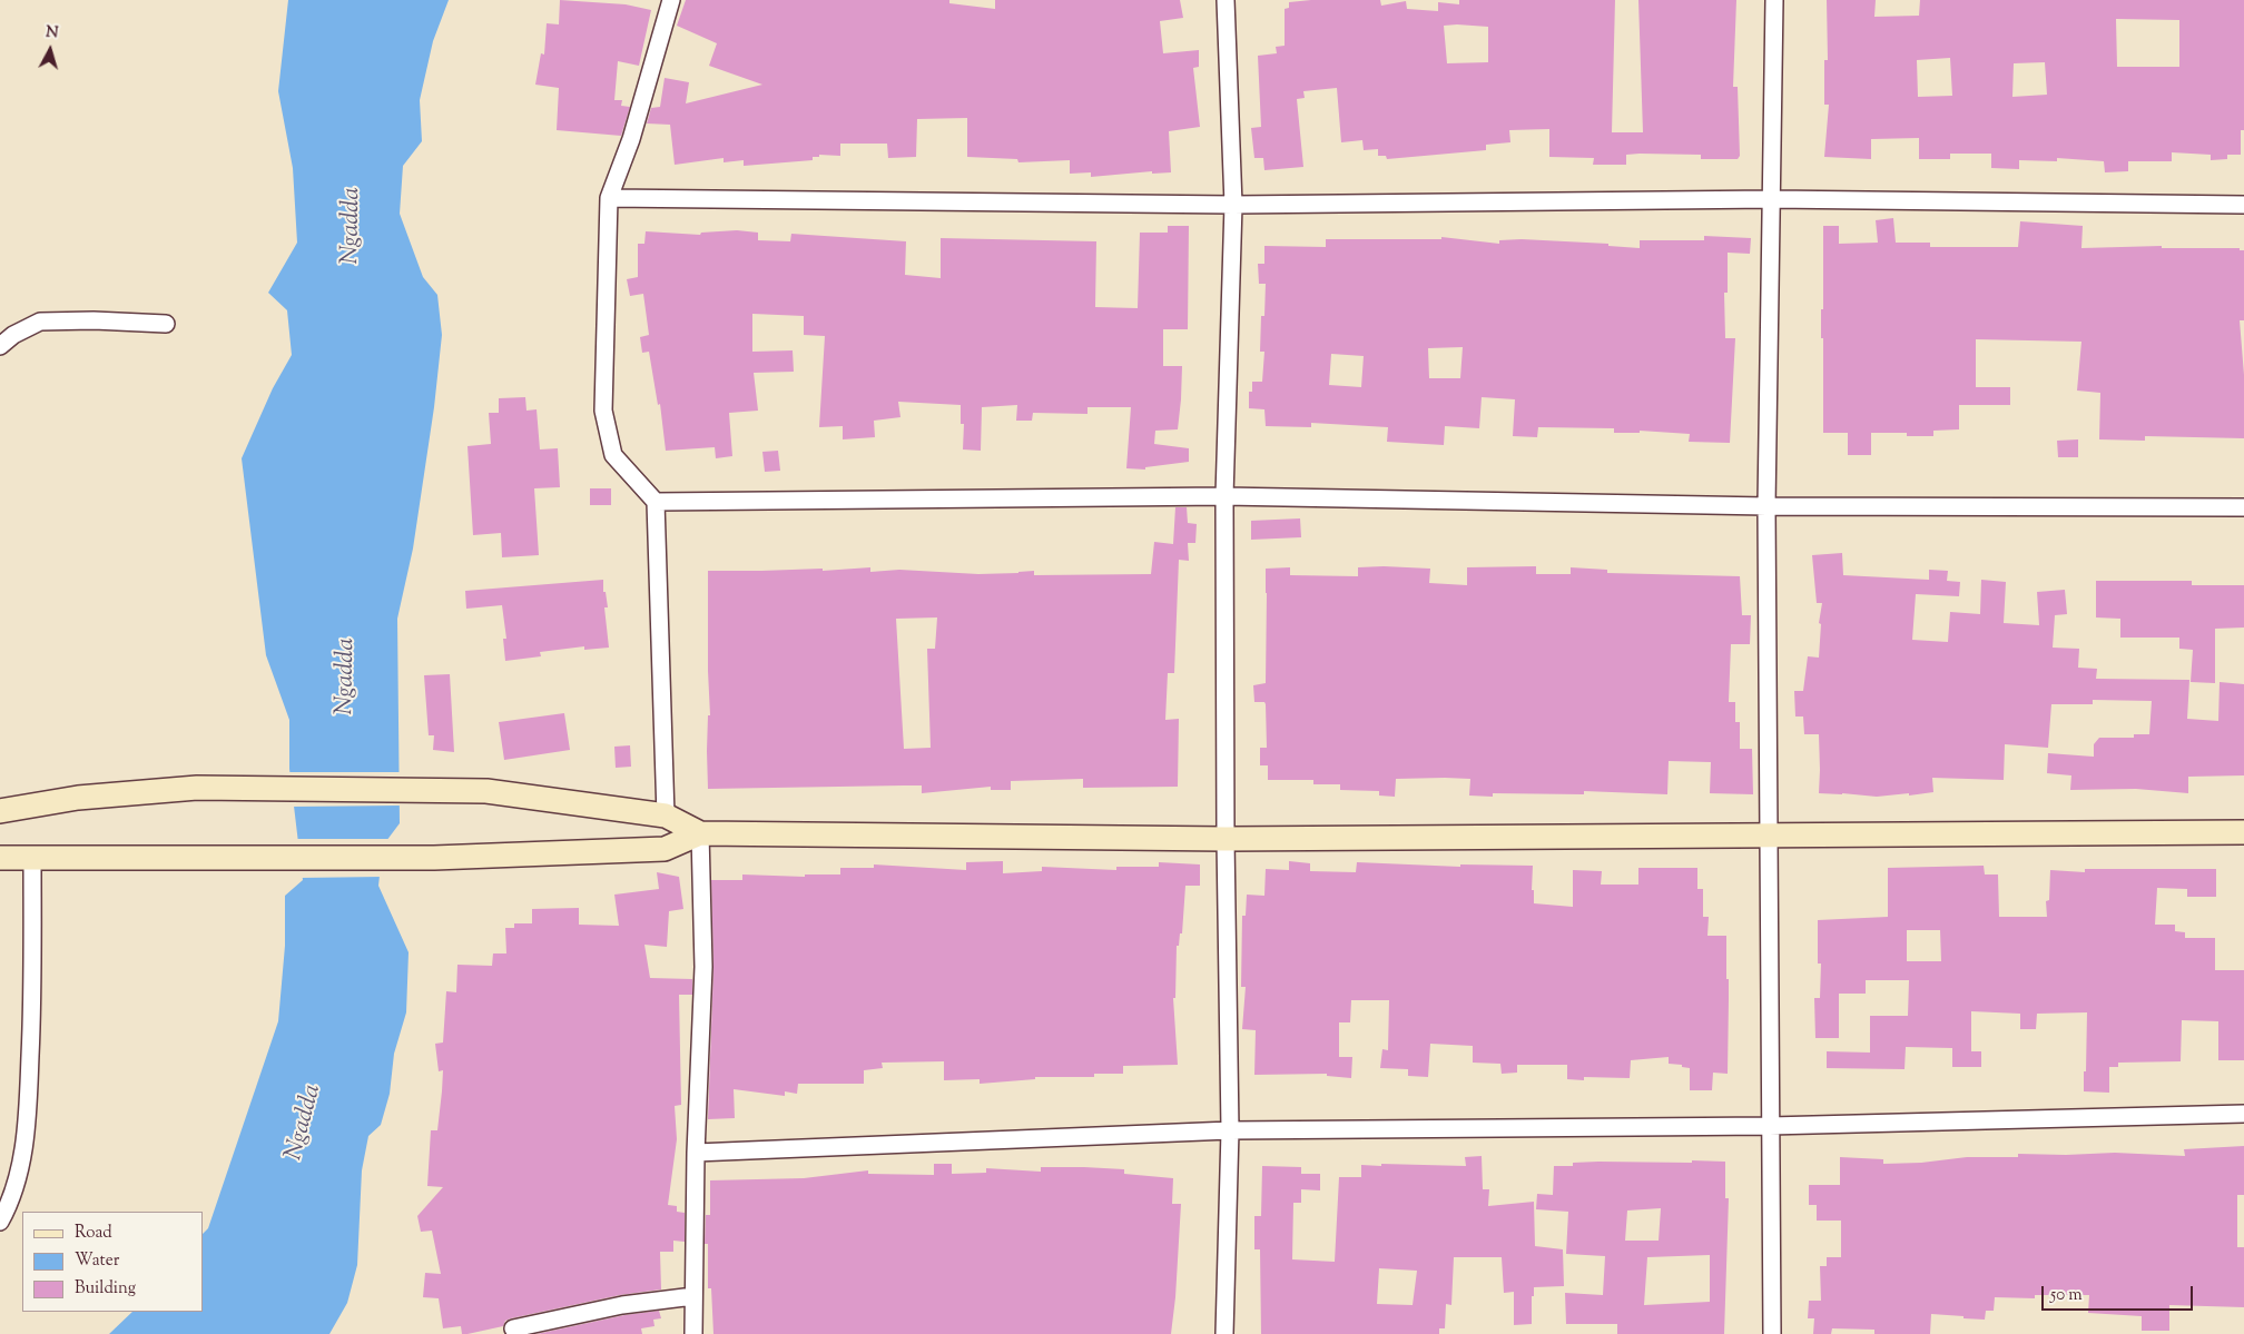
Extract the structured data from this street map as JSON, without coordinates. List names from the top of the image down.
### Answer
{
  "water": ["Ngadda"],
  "legend": ["Road", "Water", "Building"],
  "scale_bar": "50 m",
  "north": "top"
}
